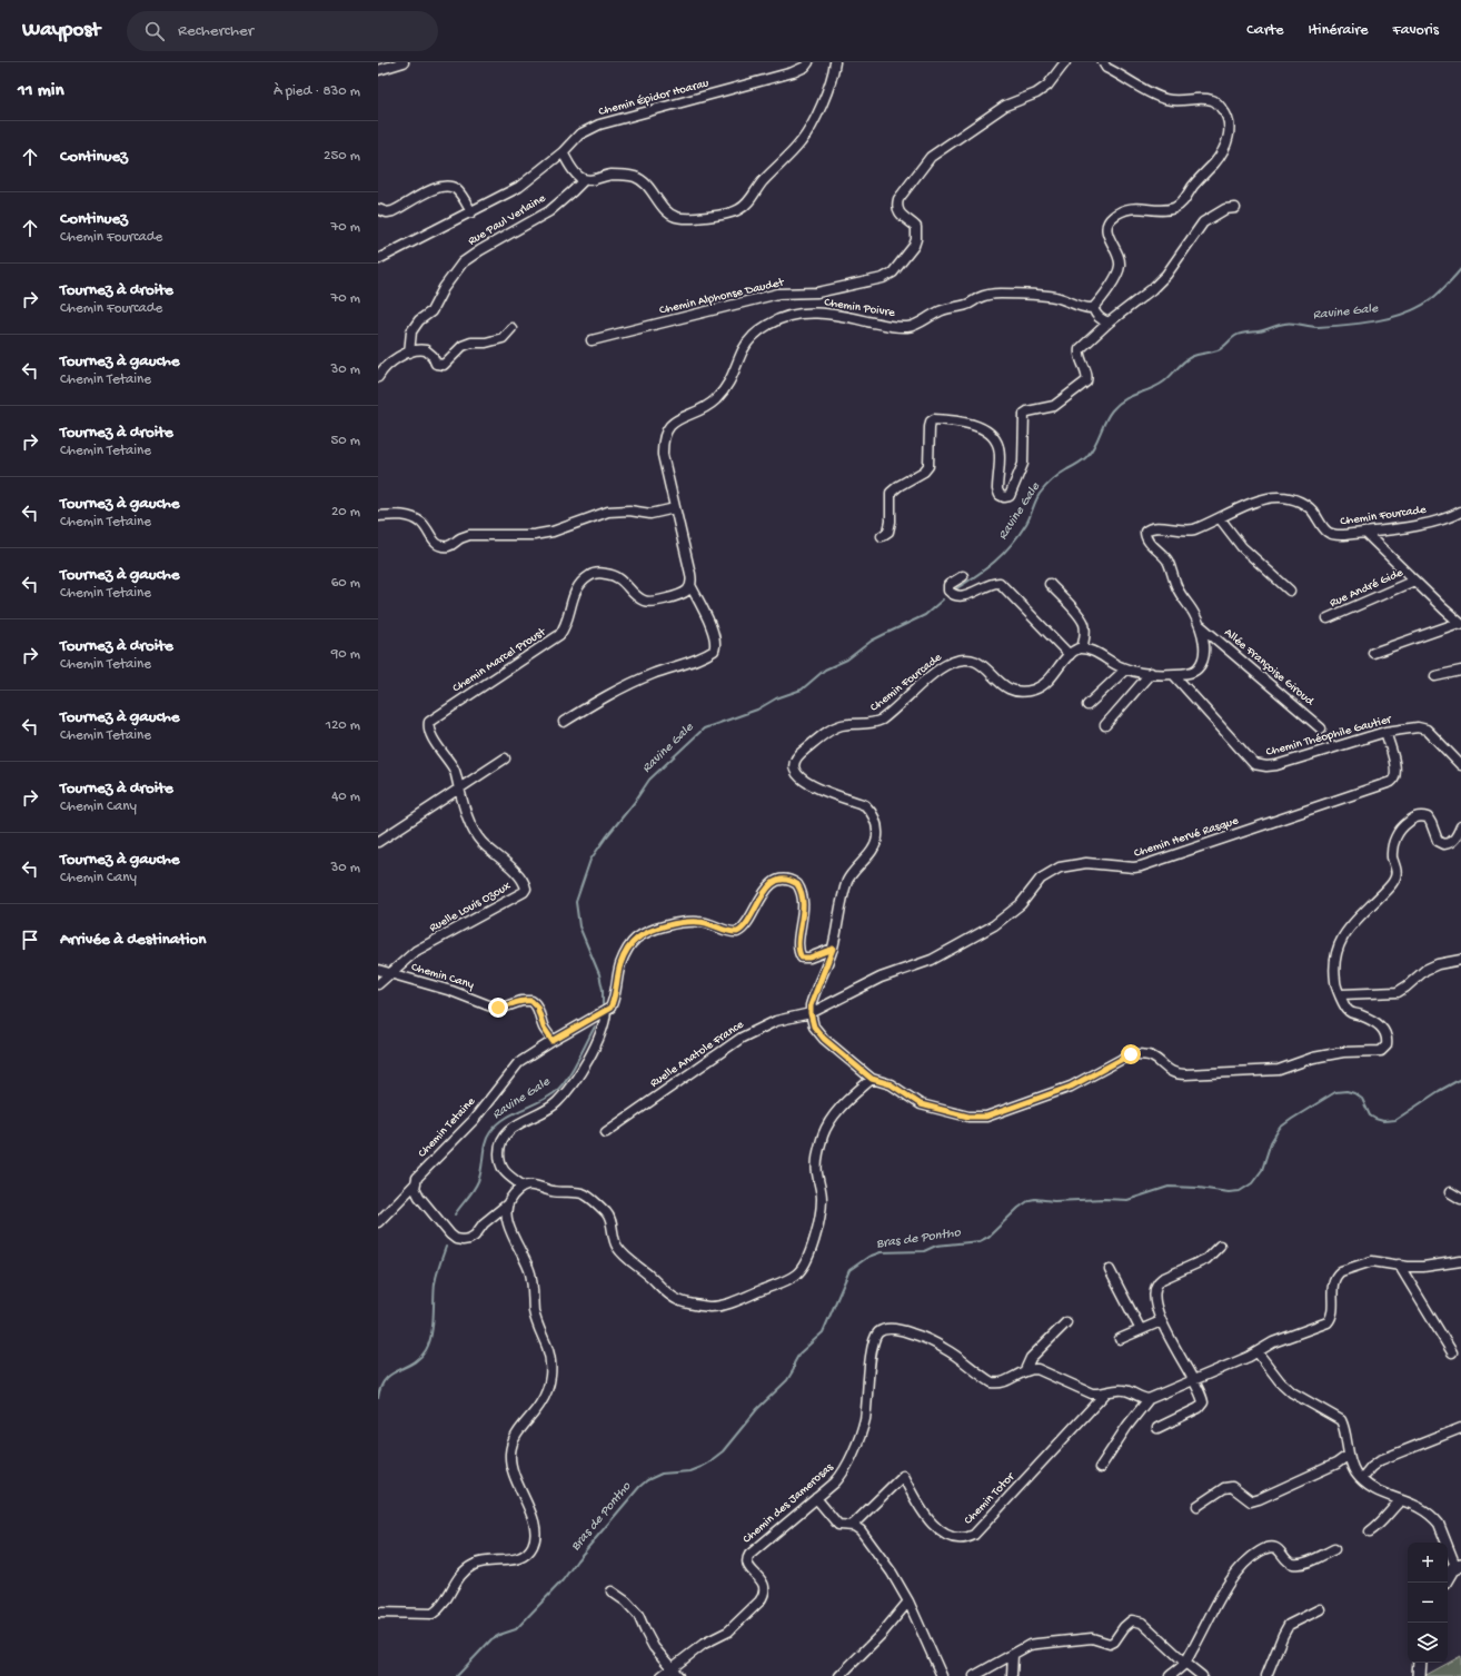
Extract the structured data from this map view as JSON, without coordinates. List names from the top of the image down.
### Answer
{
  "streets": {
    "street": [
      "Chemin Épidor Hoarau",
      "Rue Paul Verlaine",
      "Chemin Alphonse Daudet",
      "Chemin Poivre",
      "Chemin Fourcade",
      "Rue André Gide",
      "Chemin Marcel Proust",
      "Allée Françoise Giroud",
      "Chemin Théophile Gautier",
      "Chemin Hervé Rasque",
      "Ruelle Louis Ozoux",
      "Chemin Cany",
      "Ruelle Anatole France",
      "Chemin Tetaine",
      "Chemin Totor",
      "Chemin des Jamerosas"
    ]
  },
  "crossings": [
    ["Chemin Fourcade", "Rue André Gide"],
    ["Chemin Fourcade", "Allée Françoise Giroud"],
    ["Chemin Fourcade", "Chemin Théophile Gautier"],
    ["Chemin Fourcade", "Chemin Hervé Rasque"],
    ["Chemin Fourcade", "Ruelle Anatole France"],
    ["Chemin Marcel Proust", "Ruelle Louis Ozoux"],
    ["Chemin Théophile Gautier", "Chemin Hervé Rasque"],
    ["Chemin Hervé Rasque", "Ruelle Anatole France"],
    ["Ruelle Louis Ozoux", "Chemin Cany"],
    ["Chemin Cany", "Chemin Tetaine"]
  ],
  "water": ["Ravine Gale", "Bras de Pontho"],
  "page": {
    "header": "Waypost",
    "search": "Rechercher",
    "nav": ["Carte", "Itinéraire", "Favoris"],
    "heading": ["11 min", "À pied · 830 m"],
    "list": [
      ["Continuez", "250 m"],
      ["Continuez", "Chemin Fourcade", "70 m"],
      ["Tournez à droite", "Chemin Fourcade", "70 m"],
      ["Tournez à gauche", "Chemin Tetaine", "30 m"],
      ["Tournez à droite", "Chemin Tetaine", "50 m"],
      ["Tournez à gauche", "Chemin Tetaine", "20 m"],
      ["Tournez à gauche", "Chemin Tetaine", "60 m"],
      ["Tournez à droite", "Chemin Tetaine", "90 m"],
      ["Tournez à gauche", "Chemin Tetaine", "120 m"],
      ["Tournez à droite", "Chemin Cany", "40 m"],
      ["Tournez à gauche", "Chemin Cany", "30 m"],
      "Arrivée à destination"
    ],
    "map_buttons": ["+", "−"]
  }
}
